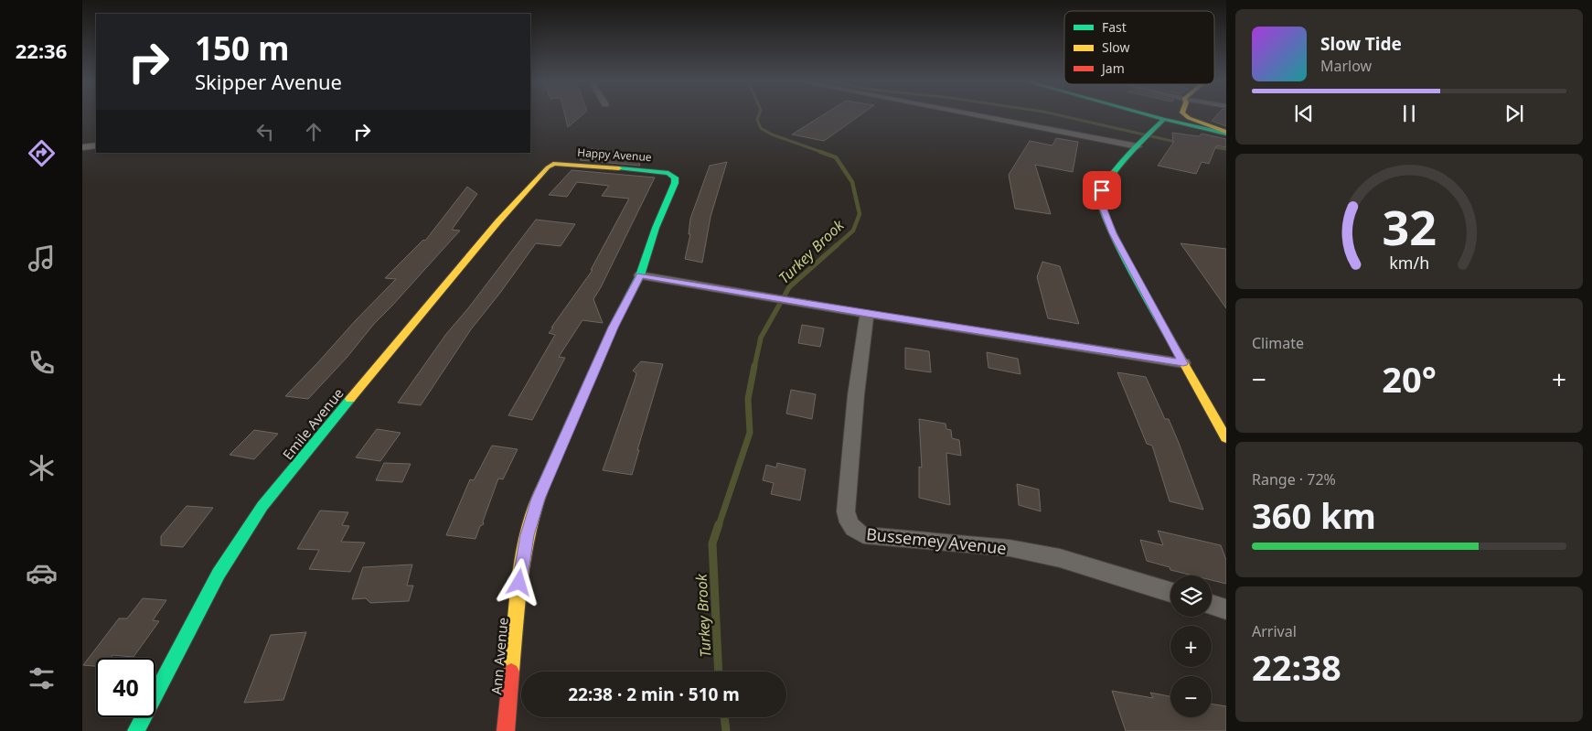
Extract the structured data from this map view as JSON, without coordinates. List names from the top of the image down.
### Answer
{
  "streets": {
    "street": [
      "Happy Avenue",
      "Emile Avenue",
      "Bussemey Avenue",
      "Ann Avenue"
    ]
  },
  "crossings": [
    ["Happy Avenue", "Emile Avenue"],
    ["Happy Avenue", "Ann Avenue"]
  ],
  "water": ["Turkey Brook"],
  "legend": ["Fast", "Slow", "Jam"],
  "page": {
    "tabs": "22:36",
    "turn": ["150 m", "Skipper Avenue"],
    "song": ["Slow Tide", "Marlow"],
    "tile": [
      "Climate",
      ["Range · 72%", "360 km"],
      ["Arrival", "22:38"]
    ],
    "heat": ["−", "20°", "+"],
    "map_buttons": ["+", "−"],
    "limit": "40",
    "trip": "22:38 · 2 min · 510 m",
    "gauge": ["32", "km/h"]
  }
}
